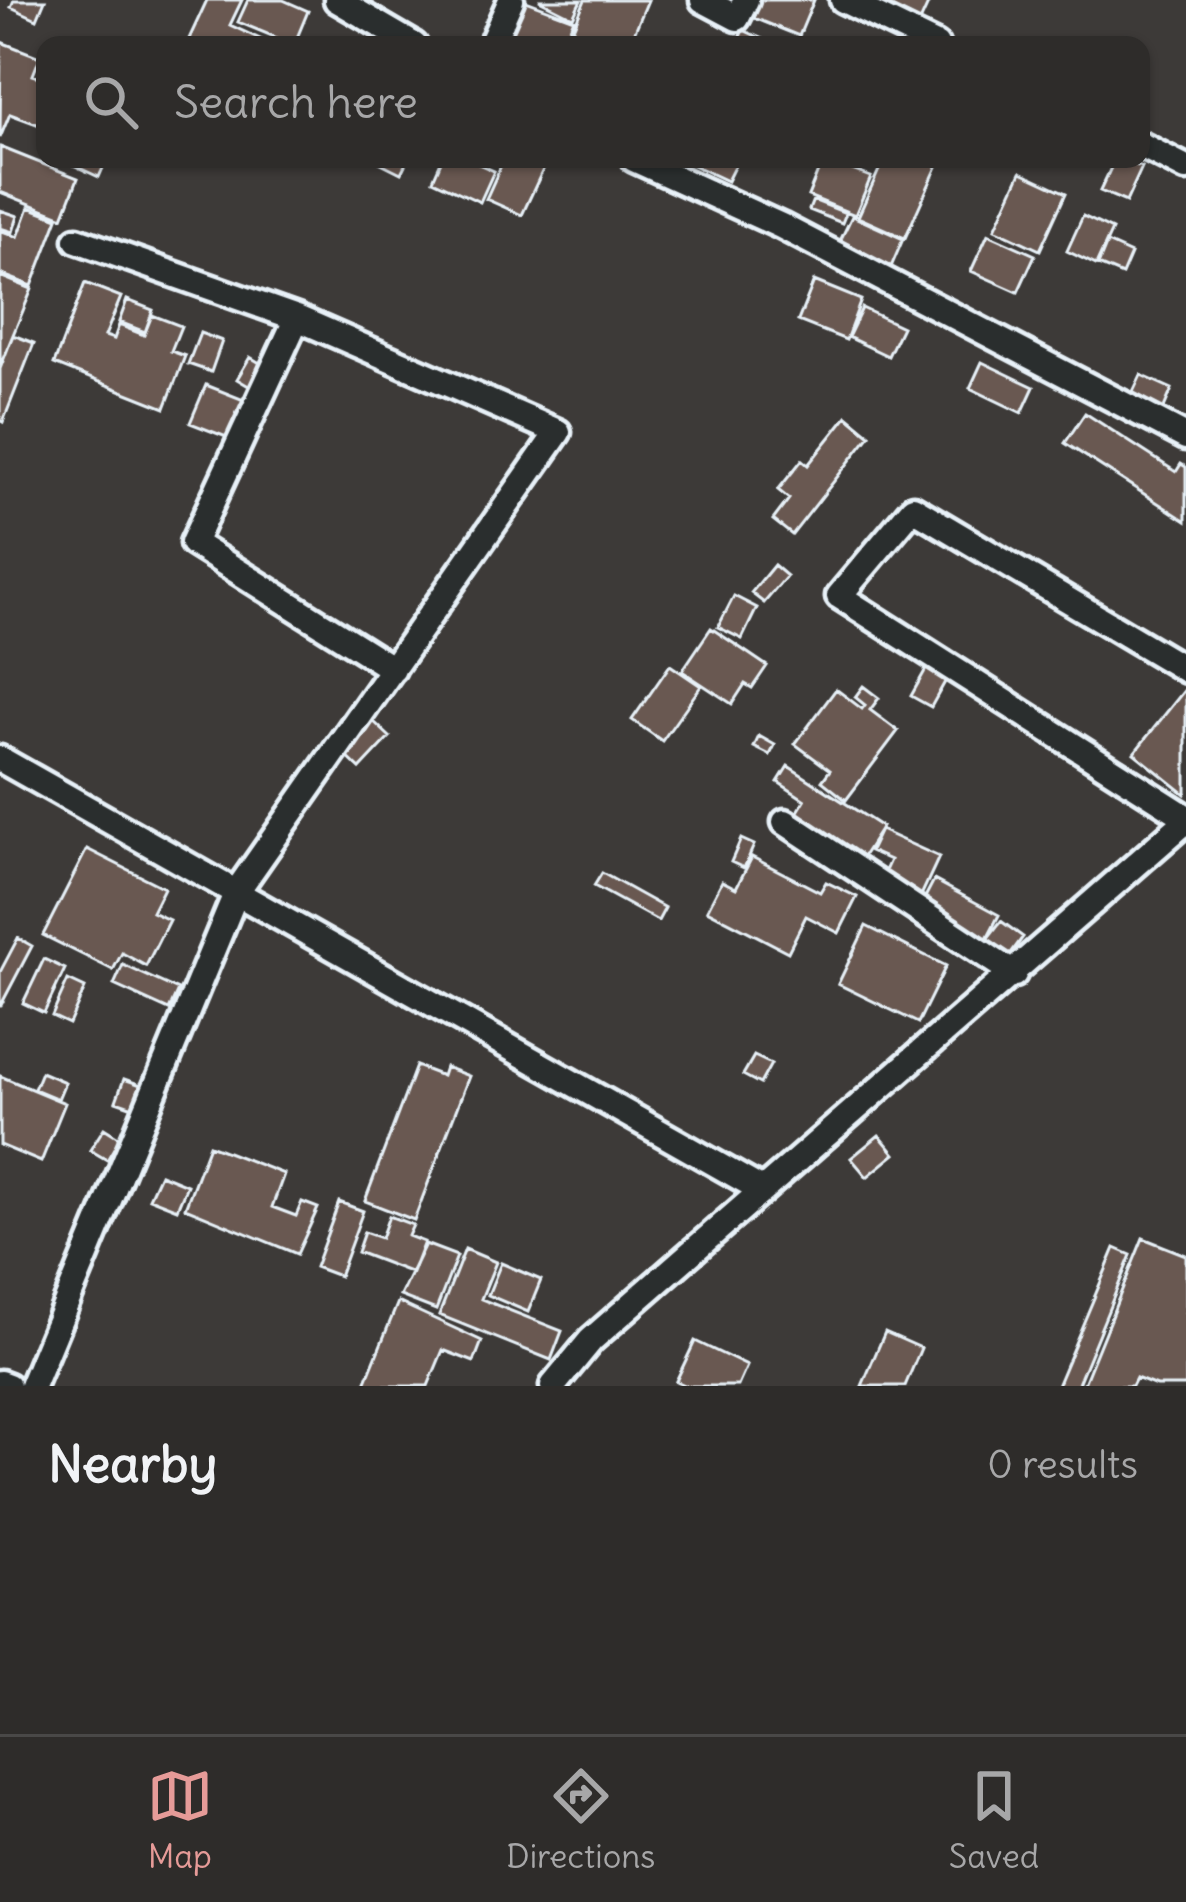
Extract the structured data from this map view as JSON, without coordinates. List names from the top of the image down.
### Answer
{
  "page": {
    "search": "Search here",
    "heading": ["Nearby", "0 results"],
    "nav": ["Map", "Directions", "Saved"]
  }
}
